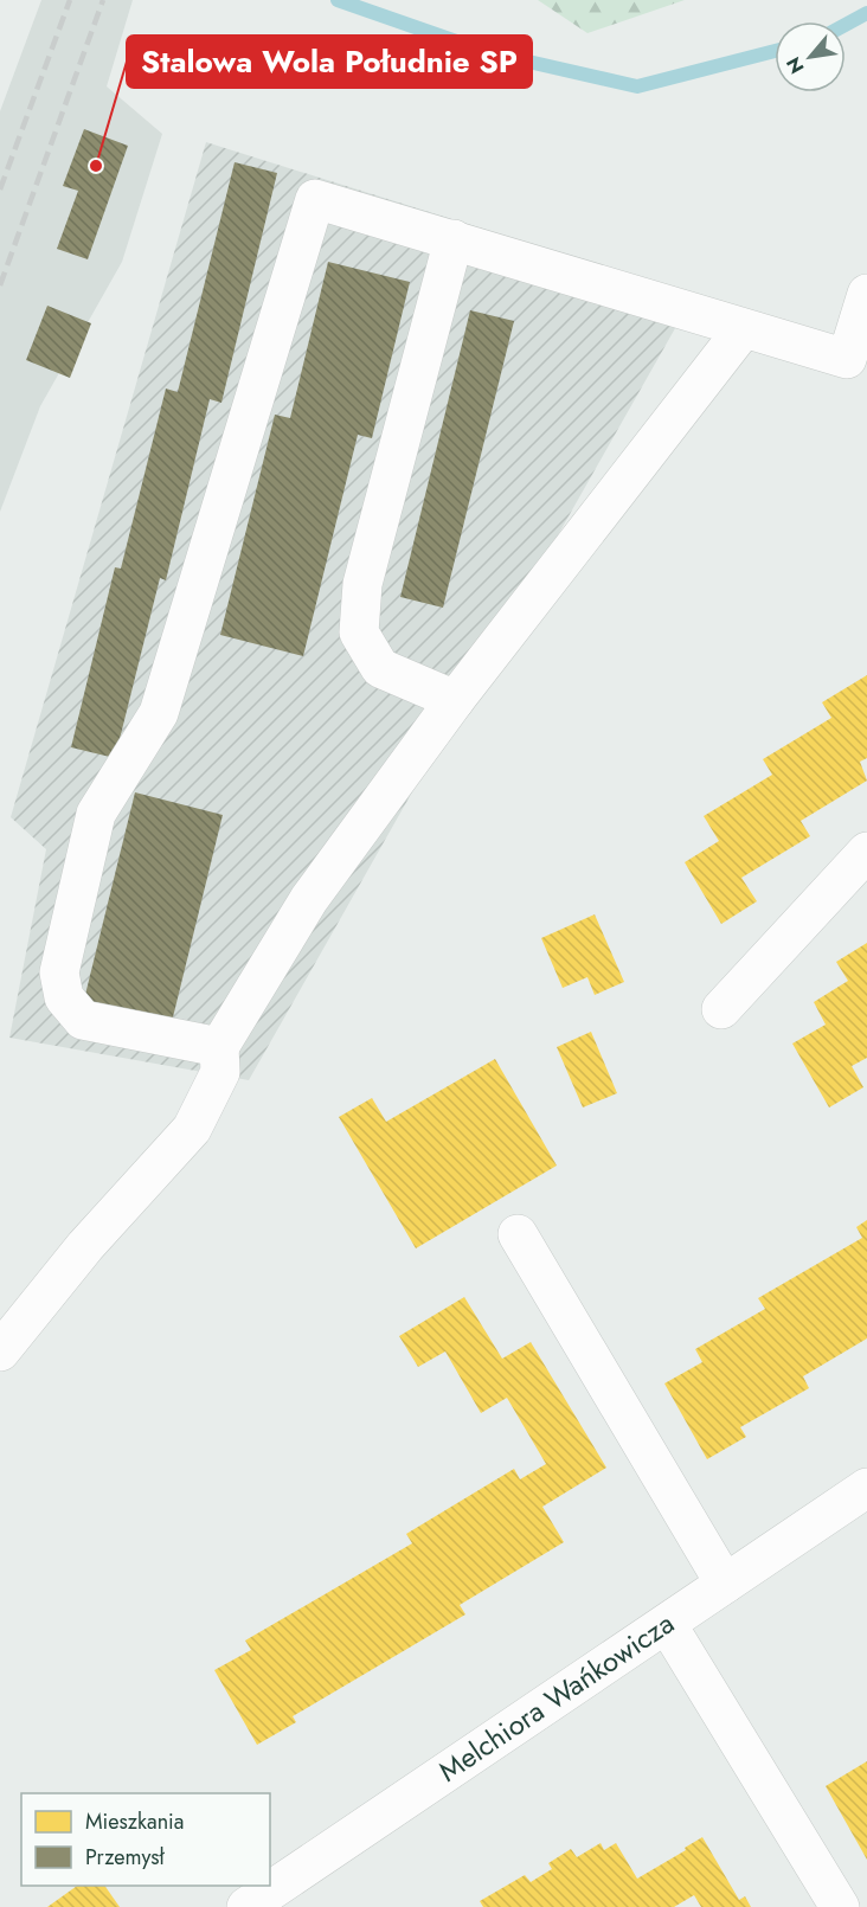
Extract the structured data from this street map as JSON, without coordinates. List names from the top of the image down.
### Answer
{
  "streets": {
    "street": ["Melchiora Wańkowicza"]
  },
  "places": ["Stalowa Wola Południe SP"],
  "legend": ["Mieszkania", "Przemysł"],
  "north": "bottom left"
}
